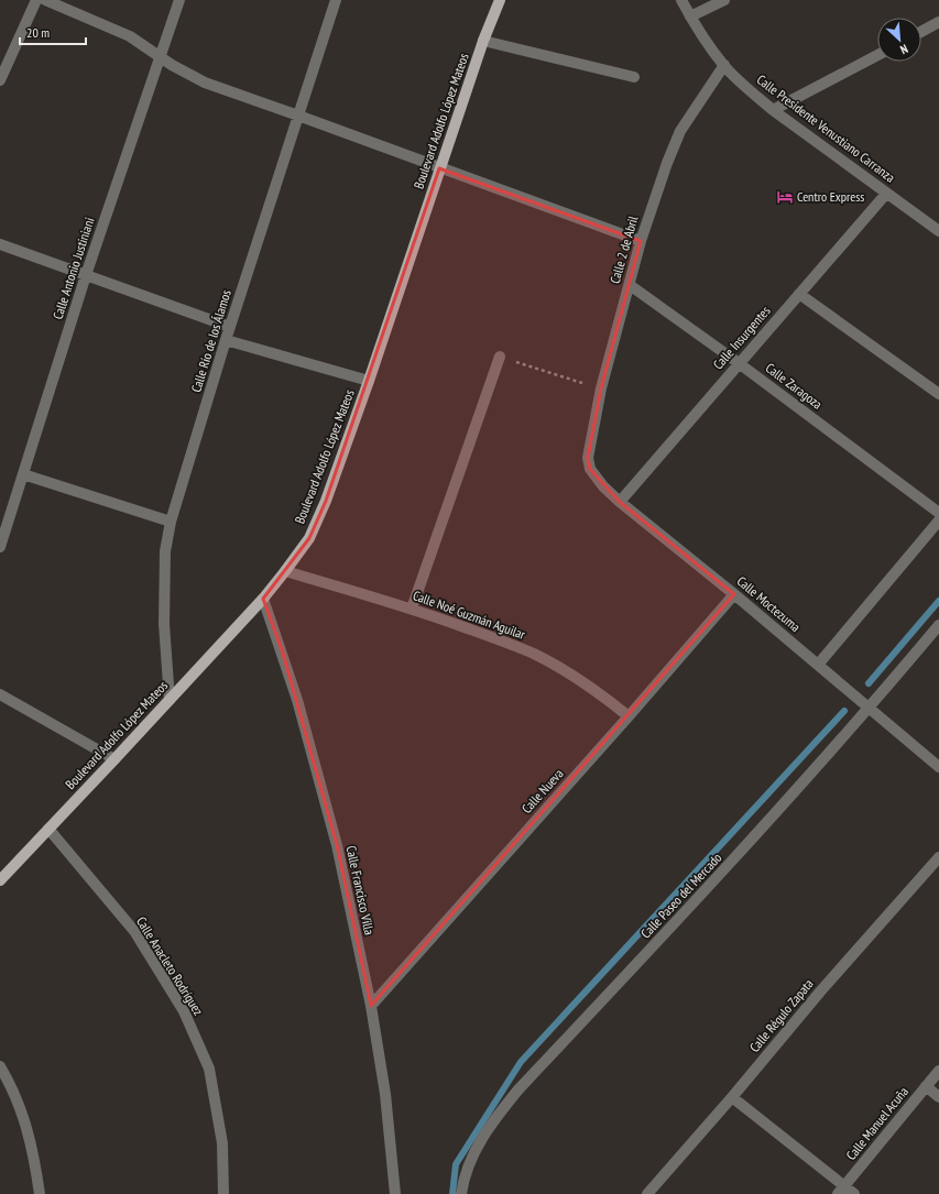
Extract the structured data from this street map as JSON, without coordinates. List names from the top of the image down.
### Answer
{
  "streets": {
    "main road": ["Boulevard Adolfo López Mateos"],
    "street": [
      "Calle Presidente Venustiano Carranza",
      "Calle 2 de Abril",
      "Calle Antonio Justiniani",
      "Calle Insurgentes",
      "Calle Río de los Álamos",
      "Calle Zaragoza",
      "Calle Moctezuma",
      "Calle Noé Guzmán Aguilar",
      "Calle Nueva",
      "Calle Francisco Villa",
      "Calle Paseo del Mercado",
      "Calle Anacleto Rodríguez",
      "Calle Régulo Zapata",
      "Calle Manuel Acuña"
    ]
  },
  "crossings": [
    ["Boulevard Adolfo López Mateos", "Calle Río de los Álamos"],
    ["Boulevard Adolfo López Mateos", "Calle Noé Guzmán Aguilar"],
    ["Boulevard Adolfo López Mateos", "Calle Francisco Villa"],
    ["Boulevard Adolfo López Mateos", "Calle Anacleto Rodríguez"],
    ["Calle Presidente Venustiano Carranza", "Calle 2 de Abril"],
    ["Calle Presidente Venustiano Carranza", "Calle Insurgentes"],
    ["Calle 2 de Abril", "Calle Zaragoza"],
    ["Calle 2 de Abril", "Calle Moctezuma"],
    ["Calle Insurgentes", "Calle Zaragoza"],
    ["Calle Insurgentes", "Calle Moctezuma"],
    ["Calle Moctezuma", "Calle Nueva"],
    ["Calle Moctezuma", "Calle Paseo del Mercado"],
    ["Calle Noé Guzmán Aguilar", "Calle Nueva"],
    ["Calle Nueva", "Calle Francisco Villa"]
  ],
  "places": {
    "hotel": ["Centro Express"]
  },
  "scale_bar": "20 m",
  "north": "bottom right"
}
